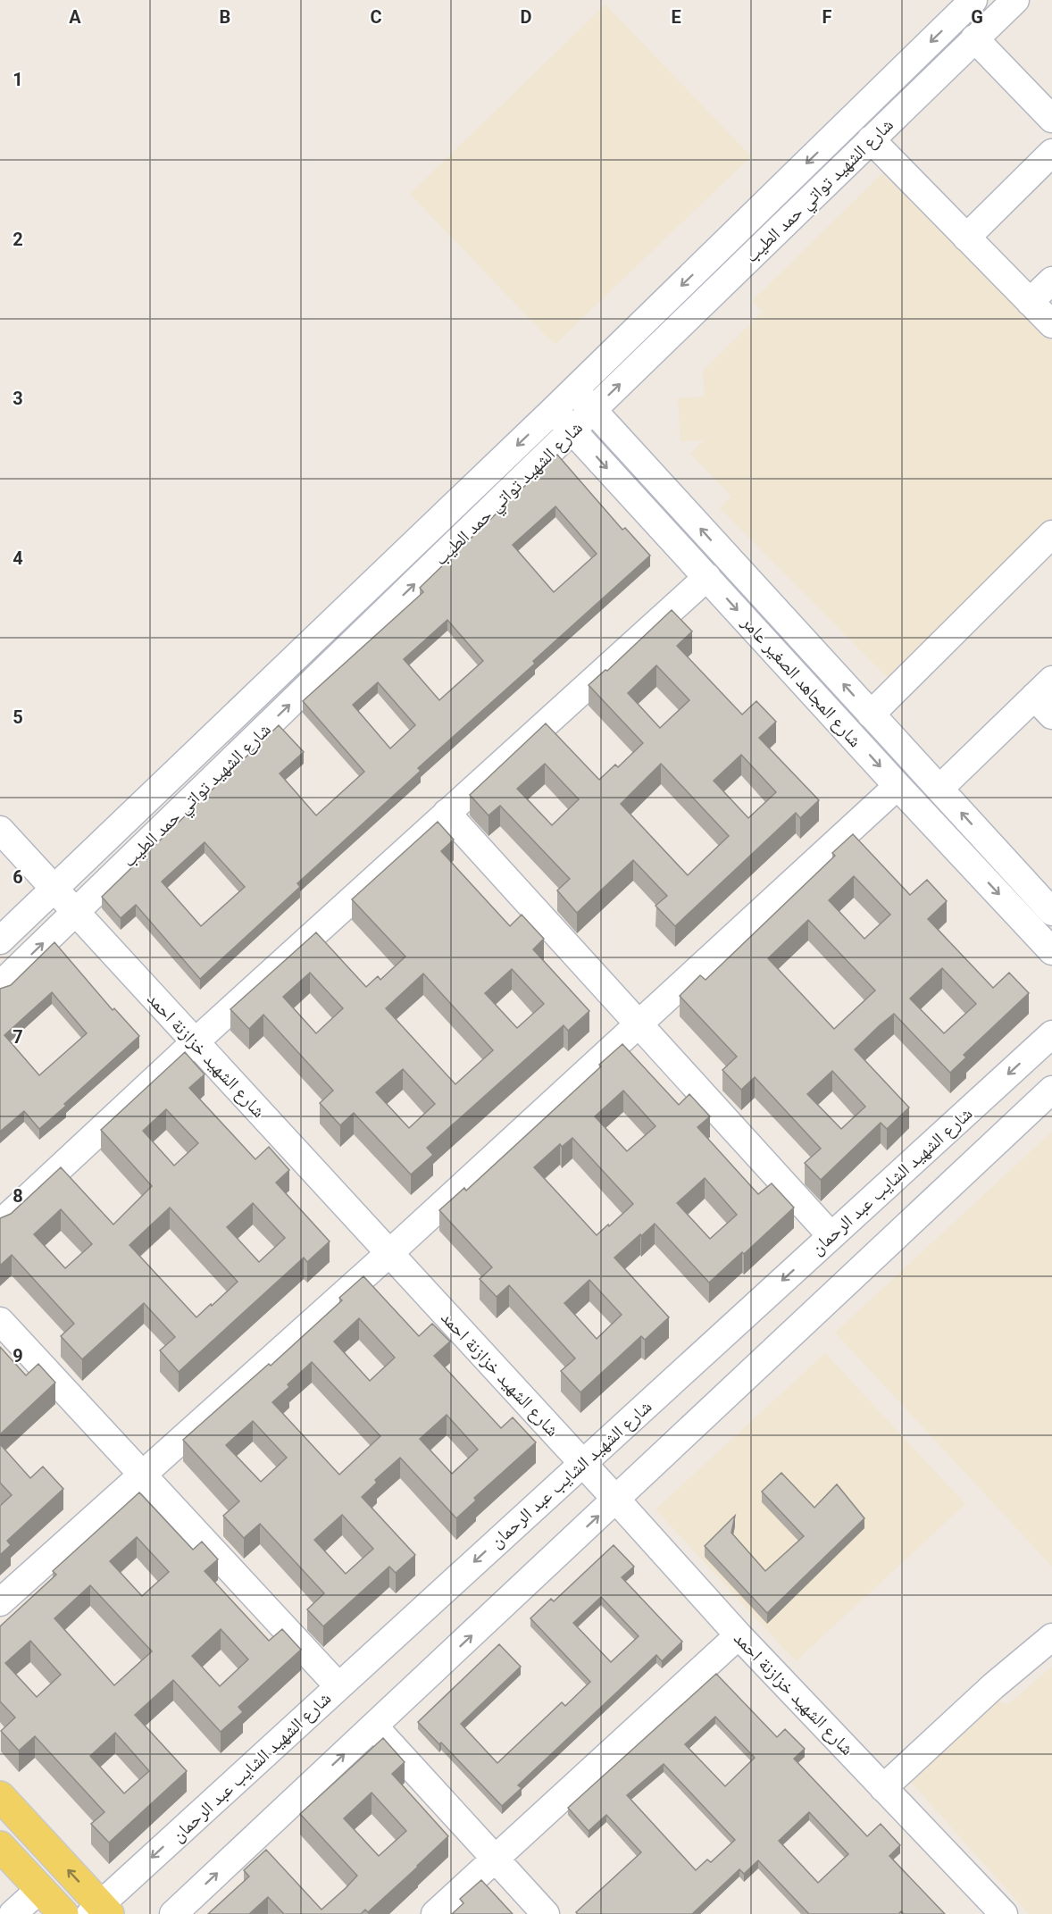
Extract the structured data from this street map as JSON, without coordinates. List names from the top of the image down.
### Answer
{
  "streets": {
    "street": [
      "شارع الشهيد تواتي حمد الطيب",
      "شارع المجاهد الصغير عامر",
      "شارع الشهيد خزازنة احمد",
      "شارع الشهيد الشايب عبد الرحمان"
    ]
  },
  "crossings": [
    ["شارع الشهيد تواتي حمد الطيب", "شارع المجاهد الصغير عامر"],
    ["شارع الشهيد تواتي حمد الطيب", "شارع الشهيد خزازنة احمد"],
    ["شارع الشهيد خزازنة احمد", "شارع الشهيد الشايب عبد الرحمان"]
  ],
  "grid": {
    "columns": [
      "A",
      "B",
      "C",
      "D",
      "E",
      "F",
      "G"
    ],
    "rows": [
      "1",
      "2",
      "3",
      "4",
      "5",
      "6",
      "7",
      "8",
      "9"
    ]
  }
}
